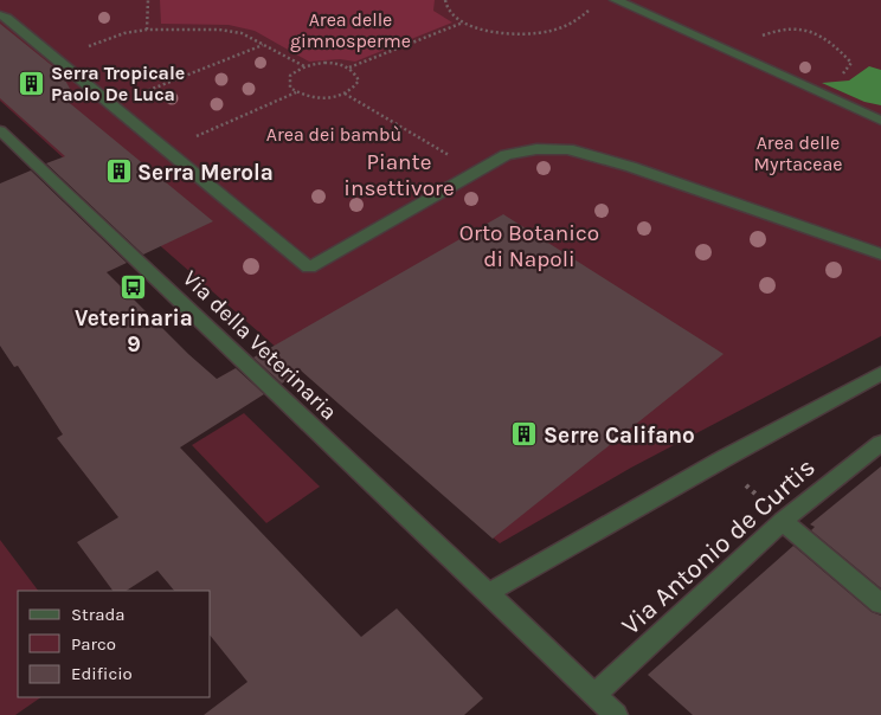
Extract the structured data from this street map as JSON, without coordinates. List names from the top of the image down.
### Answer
{
  "streets": {
    "street": ["Via della Veterinaria", "Via Antonio de Curtis"]
  },
  "crossings": [
    ["Via della Veterinaria", "Via Antonio de Curtis"]
  ],
  "parks": [
    "Area delle gimnosperme",
    "Area dei bambù",
    "Area delle Myrtaceae",
    "Piante insettivore",
    "Orto Botanico di Napoli"
  ],
  "places": {
    "building": ["Serra Tropicale Paolo De Luca", "Serra Merola", "Serre Califano"],
    "bus stop": ["Veterinaria 9"]
  },
  "legend": ["Strada", "Parco", "Edificio"]
}
